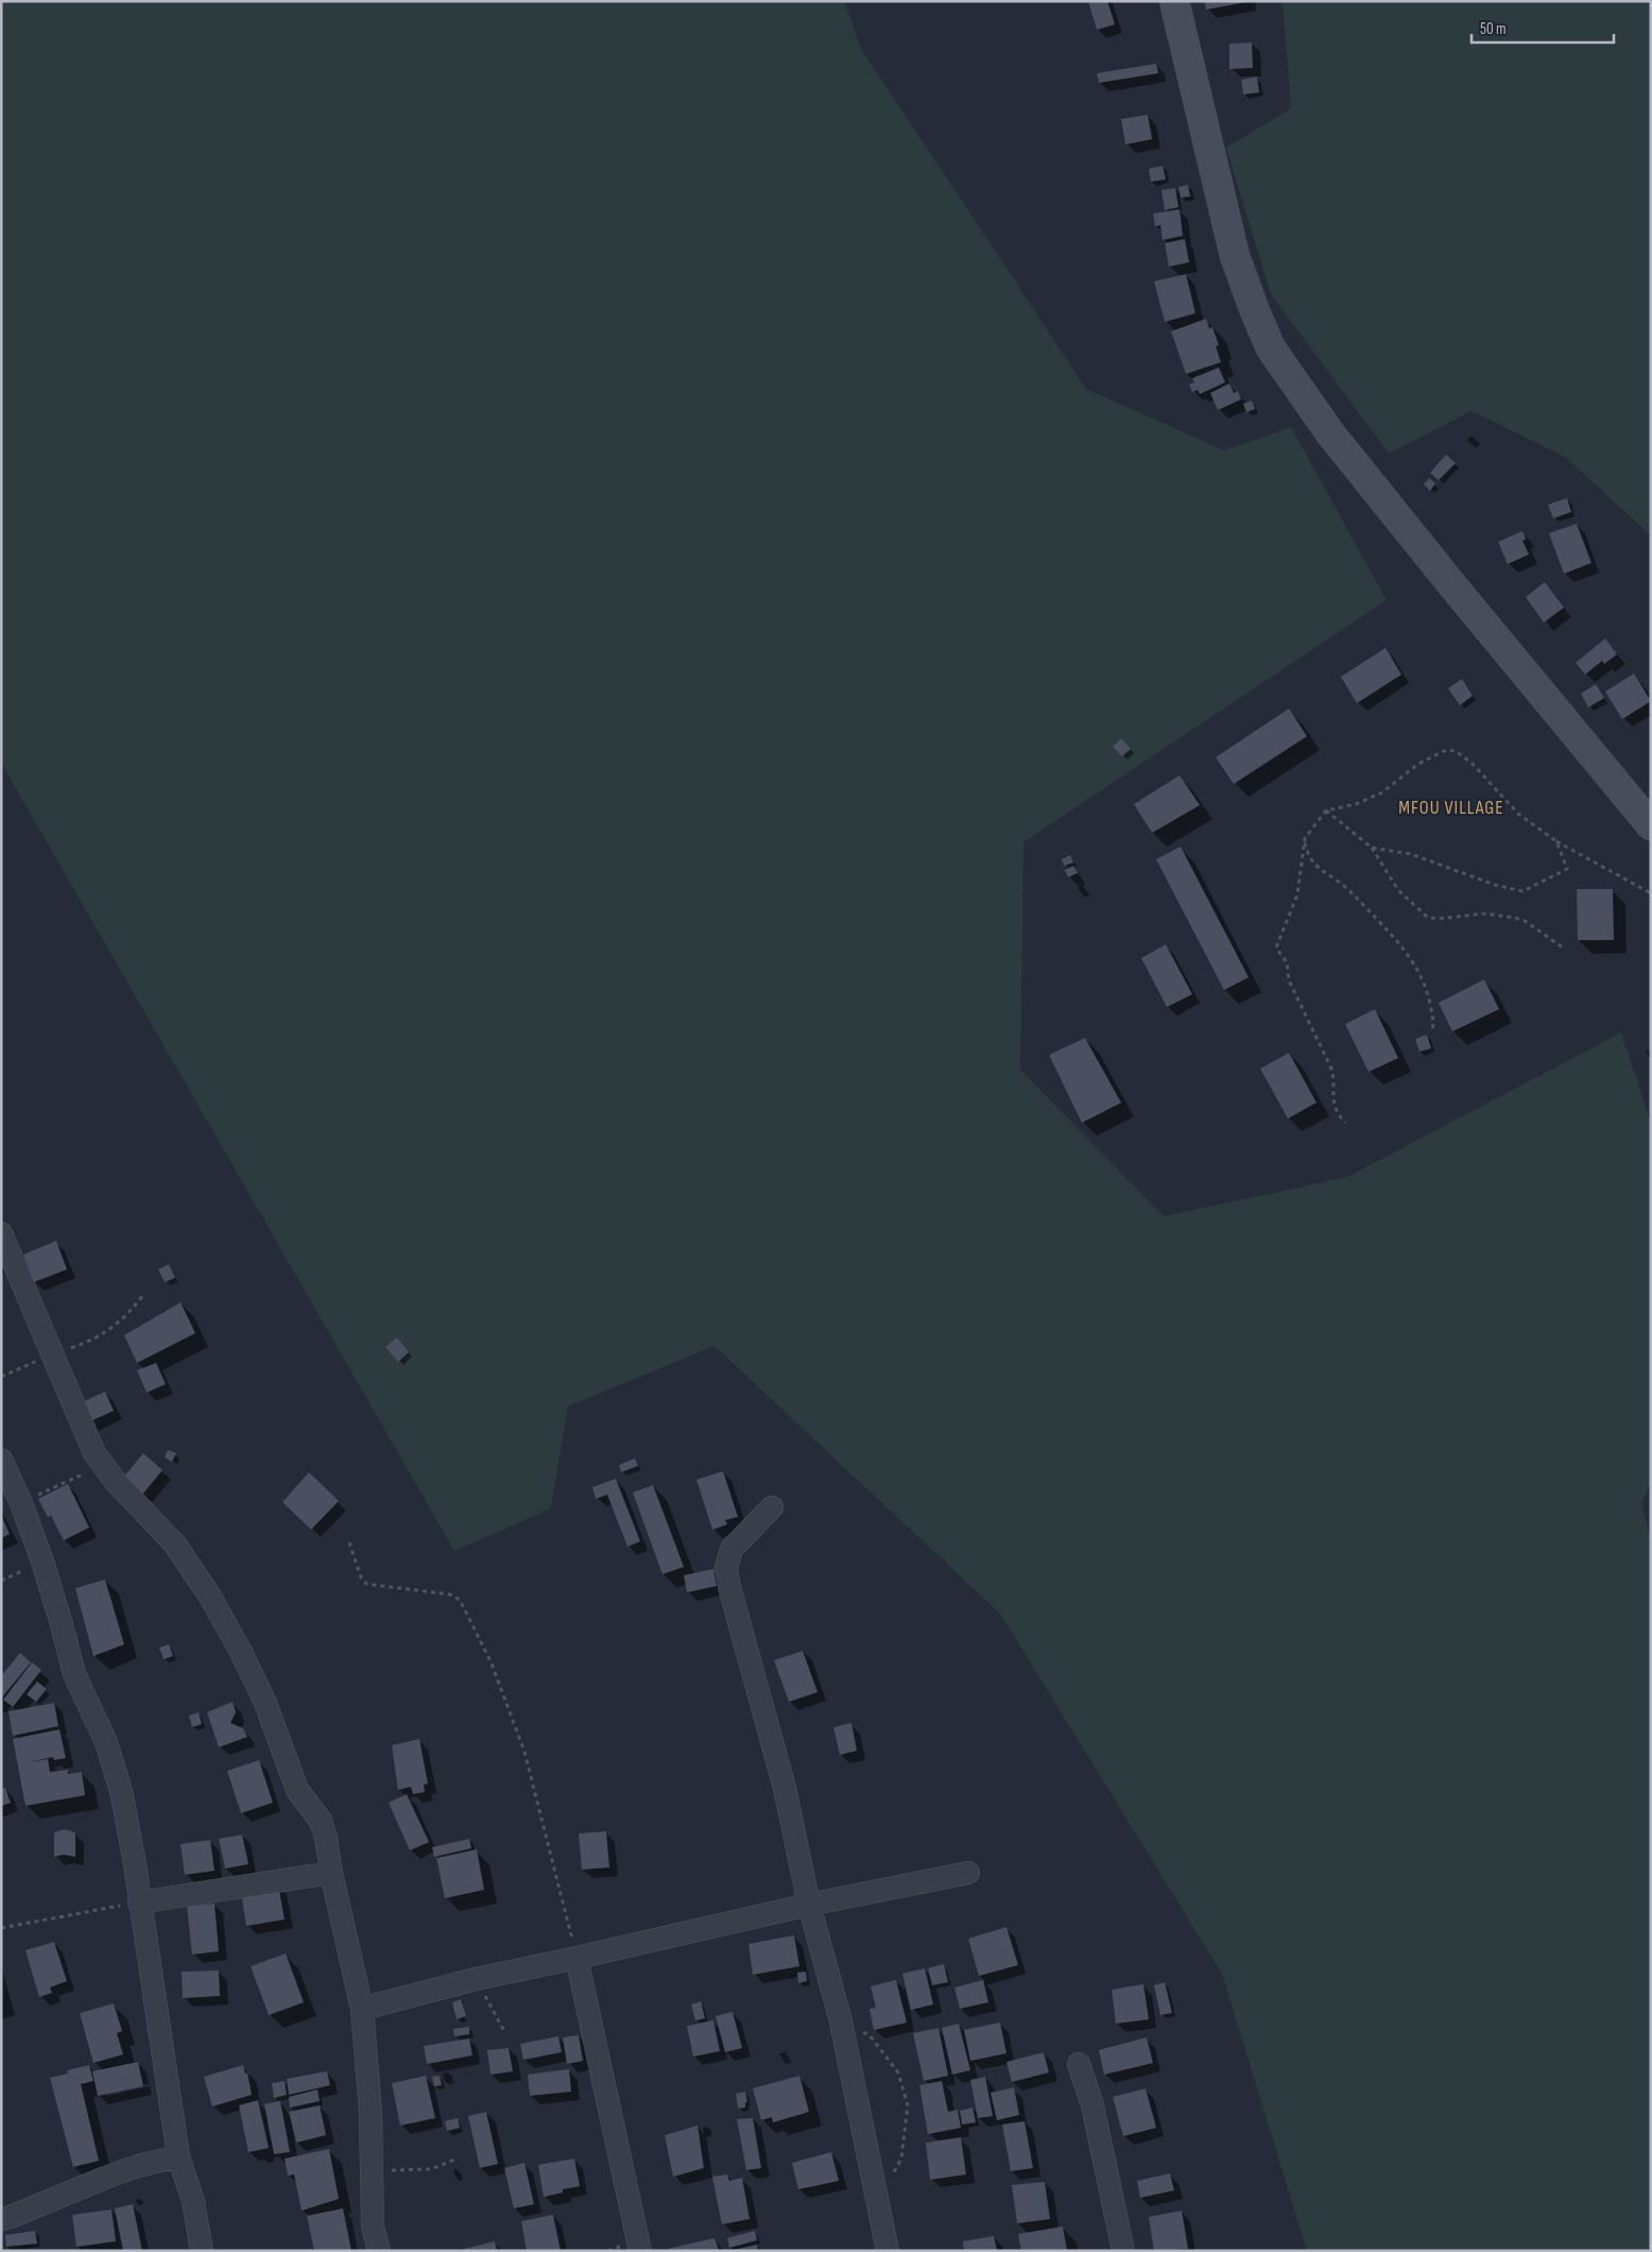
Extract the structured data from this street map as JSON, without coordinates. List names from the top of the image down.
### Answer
{
  "districts": ["MFOU VILLAGE"],
  "scale_bar": "50 m"
}
